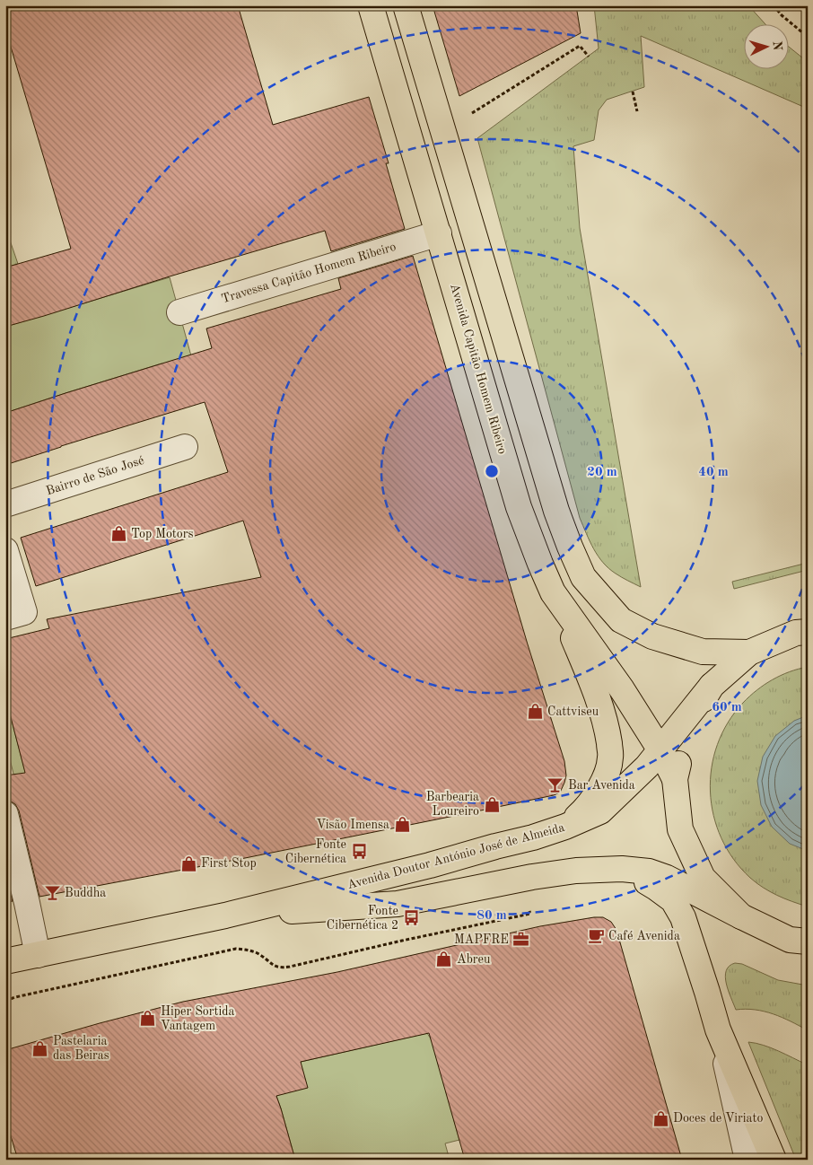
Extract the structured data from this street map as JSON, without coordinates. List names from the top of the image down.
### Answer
{
  "streets": {
    "main road": ["Avenida Capitão Homem Ribeiro", "Avenida Doutor António José de Almeida"],
    "street": ["Travessa Capitão Homem Ribeiro", "Bairro de São José"]
  },
  "crossings": [
    ["Travessa Capitão Homem Ribeiro", "Avenida Capitão Homem Ribeiro"],
    ["Avenida Capitão Homem Ribeiro", "Avenida Doutor António José de Almeida"]
  ],
  "places": {
    "shop": [
      "Top Motors",
      "Cattviseu",
      "Barbearia Loureiro",
      "Visão Imensa",
      "First Stop",
      "Abreu",
      "Hiper Sortida Vantagem",
      "Pastelaria das Beiras",
      "Doces de Viriato"
    ],
    "bar": ["Bar Avenida", "Buddha"],
    "bus stop": ["Fonte Cibernética", "Fonte Cibernética 2"],
    "cafe": ["Café Avenida"],
    "office": ["MAPFRE"]
  },
  "north": "right",
  "rings": [
    "20 m",
    "40 m",
    "60 m",
    "80 m"
  ]
}
